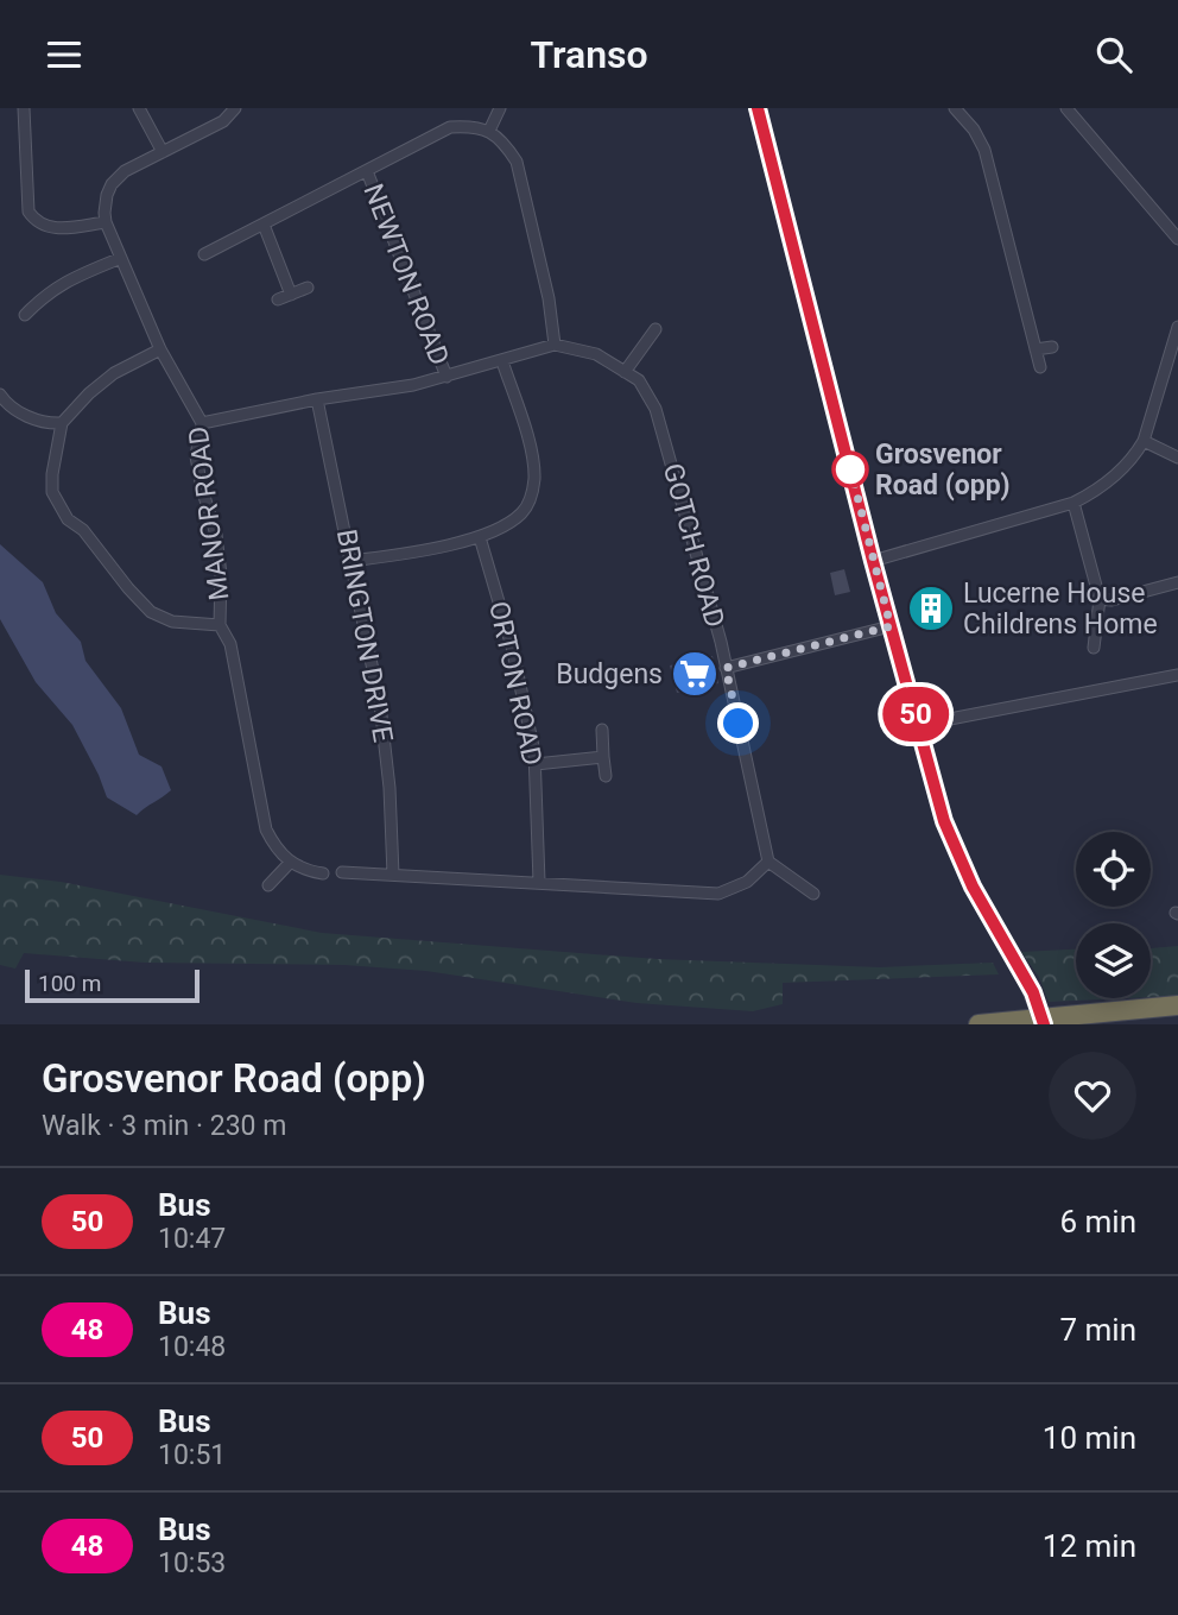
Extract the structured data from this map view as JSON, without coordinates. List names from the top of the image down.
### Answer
{
  "streets": {
    "street": [
      "NEWTON ROAD",
      "MANOR ROAD",
      "GOTCH ROAD",
      "BRINGTON DRIVE",
      "ORTON ROAD"
    ]
  },
  "places": {
    "other": ["Grosvenor Road (opp)"],
    "building": ["Lucerne House Childrens Home"],
    "supermarket": ["Budgens"]
  },
  "lines": ["bus line 50"],
  "scale_bar": "100 m",
  "page": {
    "header": "Transo",
    "on_map": "50",
    "scale": "100 m",
    "heading": ["Grosvenor Road (opp)", "Walk · 3 min · 230 m"],
    "list": [
      {
        "mark": "50",
        "name": "Bus",
        "note": "10:47",
        "value": "6 min"
      },
      {
        "mark": "48",
        "name": "Bus",
        "note": "10:48",
        "value": "7 min"
      },
      {
        "mark": "50",
        "name": "Bus",
        "note": "10:51",
        "value": "10 min"
      },
      {
        "mark": "48",
        "name": "Bus",
        "note": "10:53",
        "value": "12 min"
      }
    ]
  }
}
